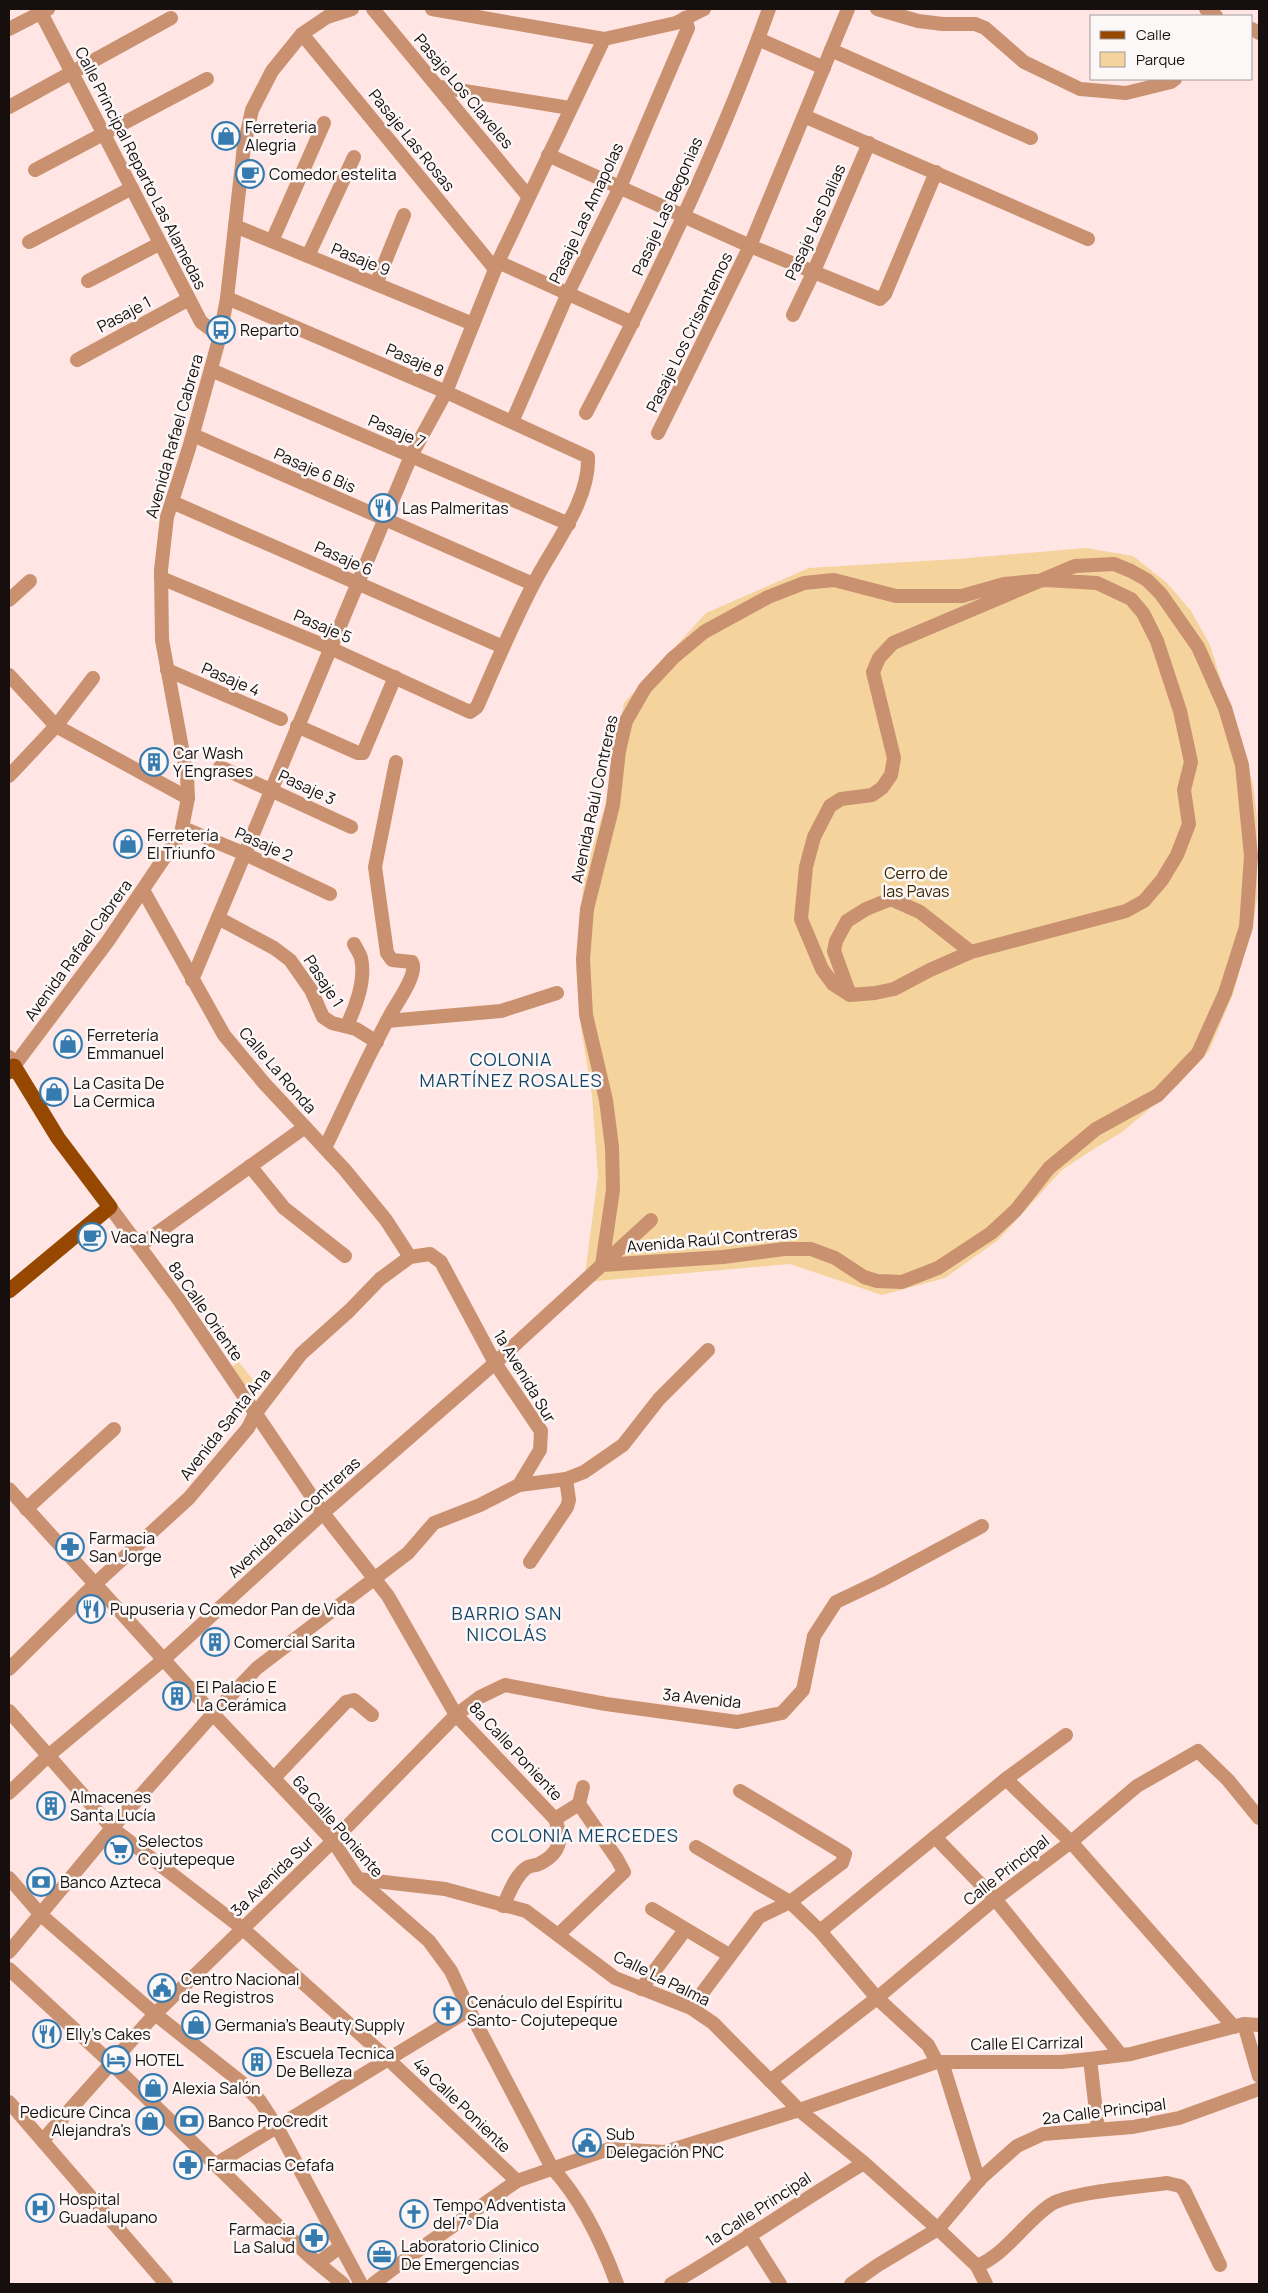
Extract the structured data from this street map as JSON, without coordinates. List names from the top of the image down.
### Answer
{
  "streets": {
    "main road": ["8a Calle Oriente"],
    "street": [
      "Pasaje Los Claveles",
      "Pasaje Las Rosas",
      "Calle Principal Reparto Las Alamedas",
      "Pasaje Las Begonias",
      "Pasaje Las Amapolas",
      "Pasaje Las Dalias",
      "Pasaje 9",
      "Pasaje 1",
      "Pasaje Los Crisantemos",
      "Pasaje 8",
      "Pasaje 7",
      "Avenida Rafael Cabrera",
      "Pasaje 6 Bis",
      "Pasaje 6",
      "Pasaje 5",
      "Pasaje 4",
      "Pasaje 3",
      "Avenida Raúl Contreras",
      "Pasaje 2",
      "Calle La Ronda",
      "1a Avenida Sur",
      "Avenida Santa Ana",
      "3a Avenida",
      "8a Calle Poniente",
      "6a Calle Poniente",
      "Calle Principal",
      "3a Avenida Sur",
      "Calle La Palma",
      "Calle El Carrizal",
      "4a Calle Poniente",
      "2a Calle Principal",
      "1a Calle Principal"
    ]
  },
  "crossings": [
    ["Pasaje Las Rosas", "Avenida Rafael Cabrera"],
    ["Calle Principal Reparto Las Alamedas", "Pasaje 1"],
    ["Calle Principal Reparto Las Alamedas", "Avenida Rafael Cabrera"],
    ["Pasaje Las Amapolas", "Pasaje 8"],
    ["Pasaje 9", "Avenida Rafael Cabrera"],
    ["Pasaje 8", "Pasaje 7"],
    ["Pasaje 8", "Avenida Rafael Cabrera"],
    ["Pasaje 7", "Avenida Rafael Cabrera"],
    ["Avenida Rafael Cabrera", "Pasaje 6 Bis"],
    ["Avenida Rafael Cabrera", "Pasaje 6"],
    ["Avenida Rafael Cabrera", "Pasaje 5"],
    ["Avenida Rafael Cabrera", "Pasaje 4"],
    ["Avenida Rafael Cabrera", "Pasaje 2"],
    ["Avenida Rafael Cabrera", "Calle La Ronda"],
    ["Avenida Rafael Cabrera", "8a Calle Oriente"],
    ["Pasaje 6", "Pasaje 5"],
    ["Avenida Raúl Contreras", "8a Calle Oriente"],
    ["Avenida Raúl Contreras", "1a Avenida Sur"],
    ["Avenida Raúl Contreras", "8a Calle Poniente"],
    ["Avenida Raúl Contreras", "6a Calle Poniente"],
    ["Avenida Raúl Contreras", "4a Calle Poniente"],
    ["Calle La Ronda", "Avenida Santa Ana"],
    ["8a Calle Oriente", "Avenida Santa Ana"],
    ["8a Calle Oriente", "8a Calle Poniente"],
    ["1a Avenida Sur", "Avenida Santa Ana"],
    ["Avenida Santa Ana", "6a Calle Poniente"],
    ["3a Avenida", "8a Calle Poniente"],
    ["3a Avenida", "3a Avenida Sur"],
    ["8a Calle Poniente", "3a Avenida Sur"],
    ["8a Calle Poniente", "Calle La Palma"],
    ["6a Calle Poniente", "3a Avenida Sur"],
    ["6a Calle Poniente", "Calle La Palma"],
    ["6a Calle Poniente", "Calle El Carrizal"],
    ["Calle Principal", "Calle La Palma"],
    ["3a Avenida Sur", "4a Calle Poniente"],
    ["Calle La Palma", "Calle El Carrizal"],
    ["Calle La Palma", "2a Calle Principal"],
    ["Calle La Palma", "1a Calle Principal"],
    ["Calle El Carrizal", "4a Calle Poniente"]
  ],
  "districts": ["COLONIA MARTÍNEZ ROSALES", "BARRIO SAN NICOLÁS", "COLONIA MERCEDES"],
  "parks": ["Cerro de las Pavas"],
  "places": {
    "shop": [
      "Ferreteria Alegria",
      "Ferretería El Triunfo",
      "Ferretería Emmanuel",
      "La Casita De La Cermica",
      "Germania's Beauty Supply",
      "Alexia Salón",
      "Pedicure Cinca Alejandra's"
    ],
    "cafe": ["Comedor estelita", "Vaca Negra"],
    "bus stop": ["Reparto"],
    "restaurant": ["Las Palmeritas", "Pupuseria y Comedor Pan de Vida", "Elly's Cakes"],
    "building": [
      "Car Wash Y Engrases",
      "Comercial Sarita",
      "El Palacio E La Cerámica",
      "Almacenes Santa Lucía",
      "Escuela Tecnica De Belleza"
    ],
    "pharmacy": ["Farmacia San Jorge", "Farmacias Cefafa", "Farmacia La Salud"],
    "supermarket": ["Selectos Cojutepeque"],
    "bank": ["Banco Azteca", "Banco ProCredit"],
    "public building": ["Centro Nacional de Registros", "Sub Delegación PNC"],
    "church": ["Cenáculo del Espíritu Santo- Cojutepeque", "Tempo Adventista del 7º Día"],
    "hotel": ["HOTEL"],
    "hospital": ["Hospital Guadalupano"],
    "office": ["Laboratorio Clinico De Emergencias"]
  },
  "legend": ["Calle", "Parque"]
}
